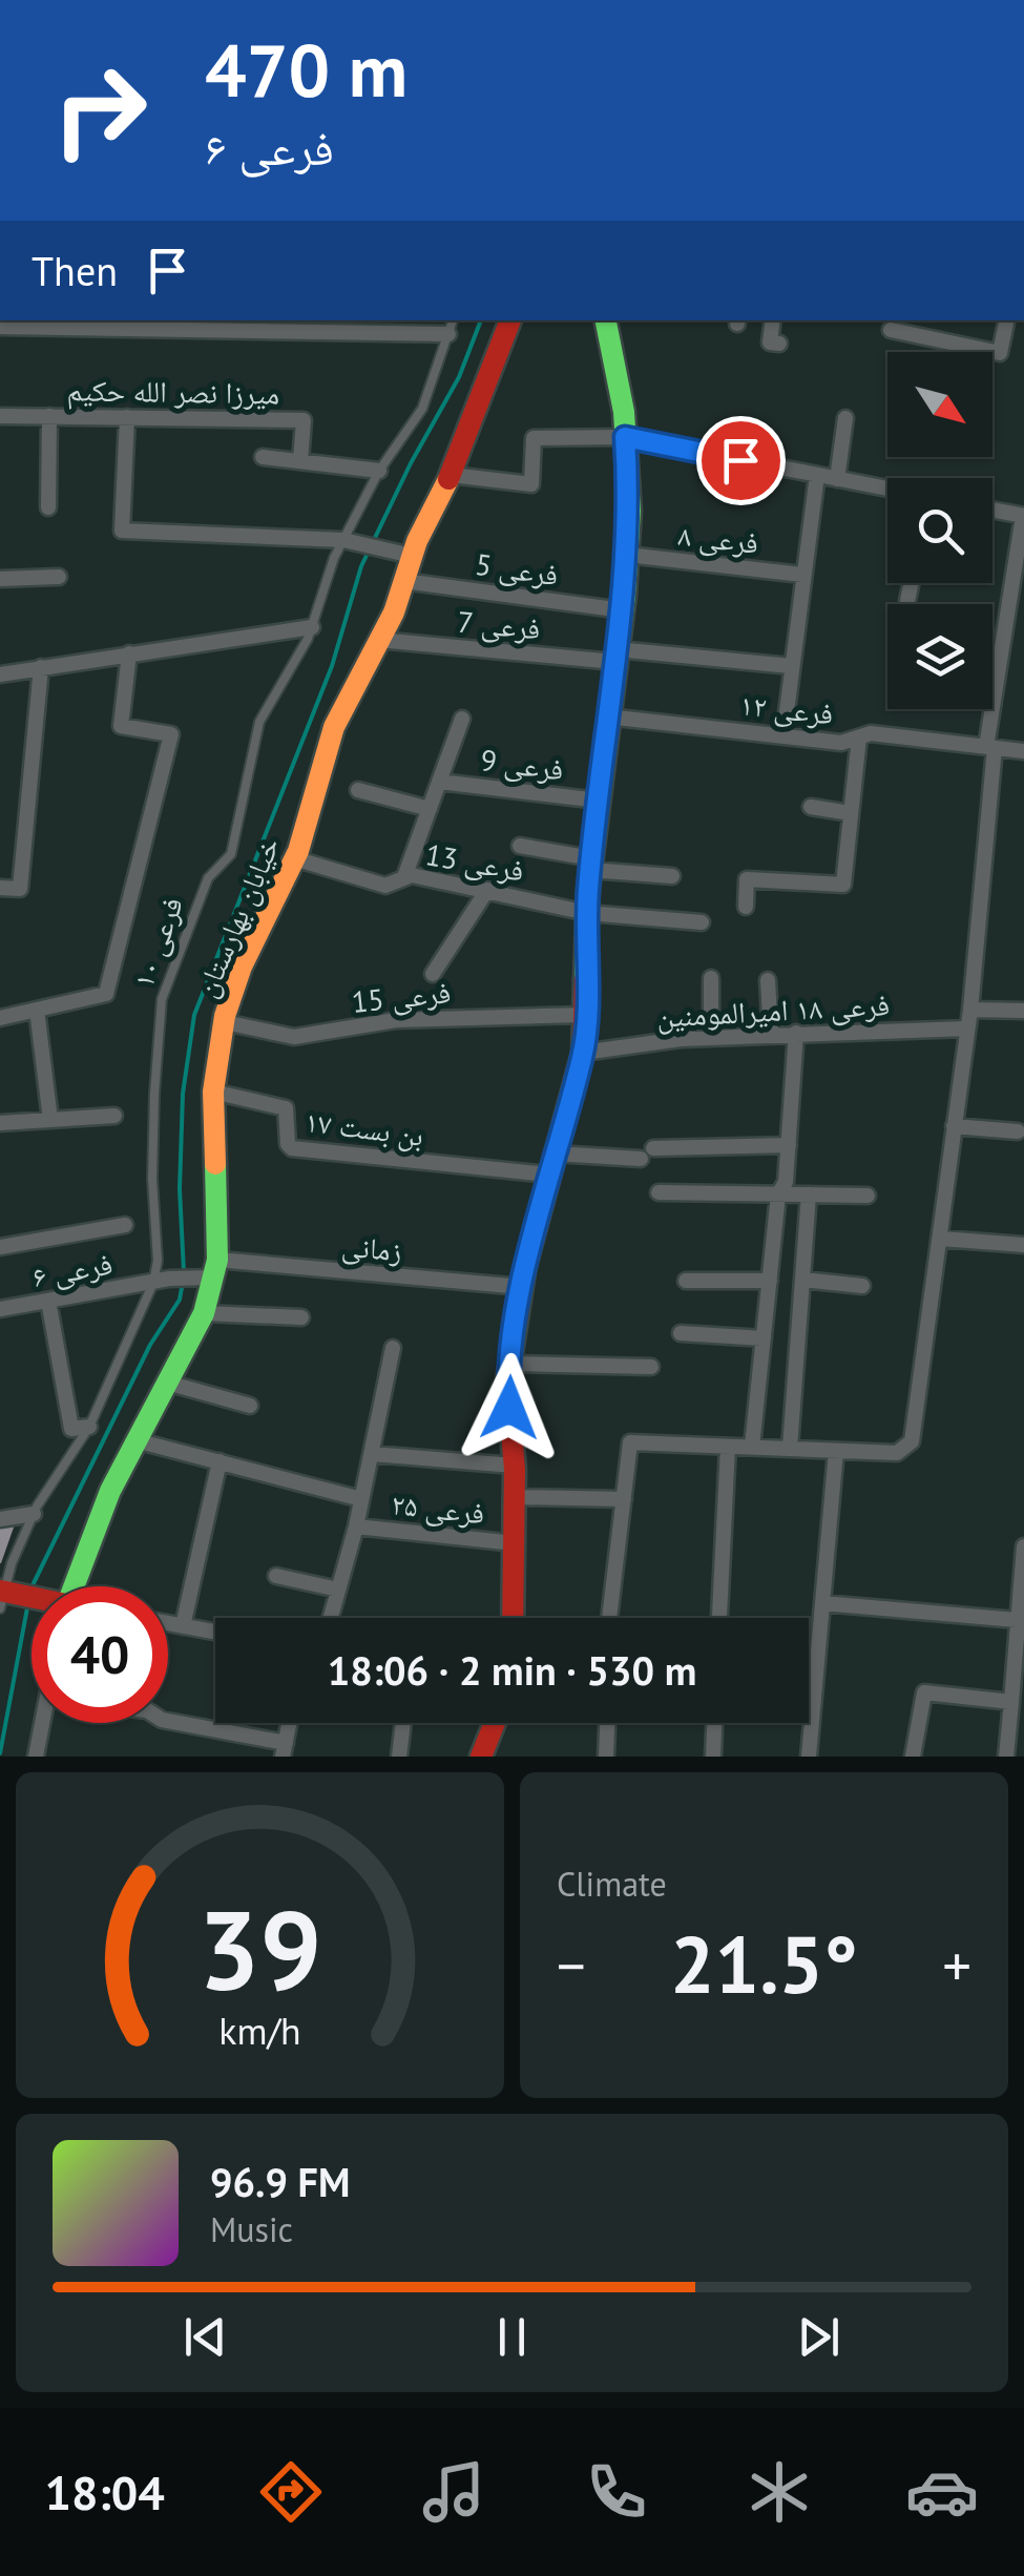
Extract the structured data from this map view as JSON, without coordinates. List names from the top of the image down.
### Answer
{
  "streets": {
    "street": [
      "میرزا نصر الله حکیم",
      "فرعی ۸",
      "فرعی 5",
      "فرعی 7",
      "فرعی ۱۲",
      "فرعی 9",
      "فرعی 13",
      "خیابان بهارستان",
      "فرعی ۱۰",
      "فرعی 15",
      "فرعی ۱۸ امیرالمومنین",
      "بن بست ۱۷",
      "زمانی",
      "فرعی ۶",
      "فرعی ۲۵"
    ]
  },
  "crossings": [
    ["فرعی 5", "خیابان بهارستان"],
    ["فرعی 7", "خیابان بهارستان"],
    ["فرعی 13", "خیابان بهارستان"],
    ["خیابان بهارستان", "فرعی 15"],
    ["خیابان بهارستان", "بن بست ۱۷"],
    ["خیابان بهارستان", "زمانی"],
    ["فرعی ۱۰", "زمانی"],
    ["فرعی ۱۰", "فرعی ۶"],
    ["زمانی", "فرعی ۶"]
  ],
  "north": "bottom right",
  "page": {
    "turn": ["470 m", "فرعی ۶"],
    "then": "Then",
    "limit": "40",
    "trip": "18:06 · 2 min · 530 m",
    "tile": "Climate",
    "heat": ["−", "21.5°", "+"],
    "song": ["96.9 FM", "Music"],
    "tabs": "18:04",
    "gauge": ["39", "km/h"]
  }
}
